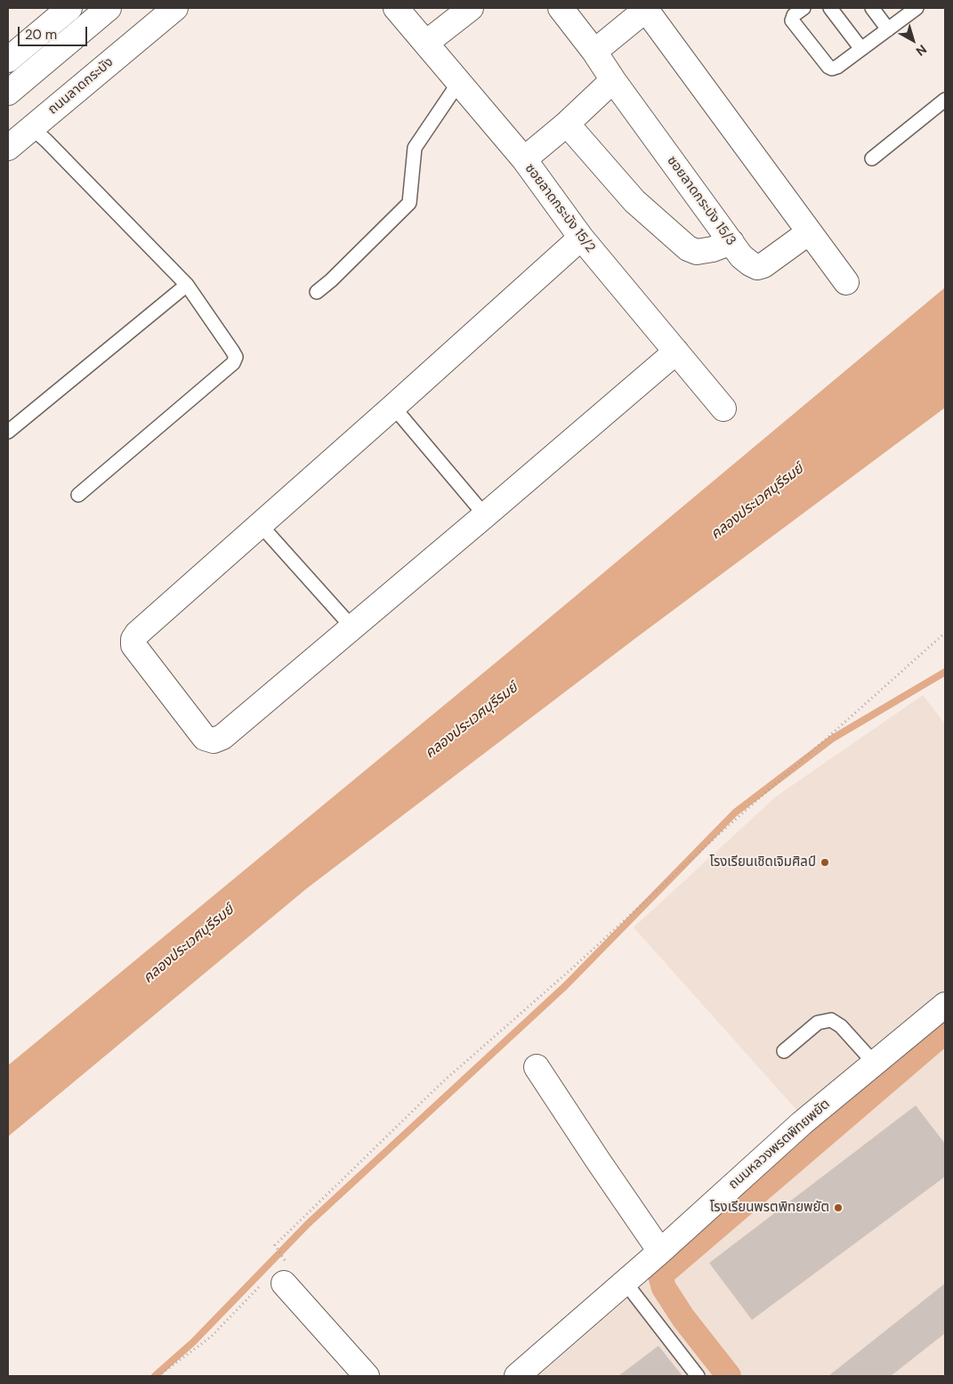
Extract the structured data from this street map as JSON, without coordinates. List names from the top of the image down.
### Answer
{
  "streets": {
    "street": [
      "ถนนลาดกระบัง",
      "ซอยลาดกระบัง 15/3",
      "ซอยลาดกระบัง 15/2",
      "ถนนหลวงพรตพิทยพยัต"
    ]
  },
  "water": ["คลองประเวศบุรีรมย์"],
  "places": ["โรงเรียนเชิดเจิมศิลป์", "โรงเรียนพรตพิทยพยัต"],
  "scale_bar": "20 m",
  "north": "bottom right"
}
